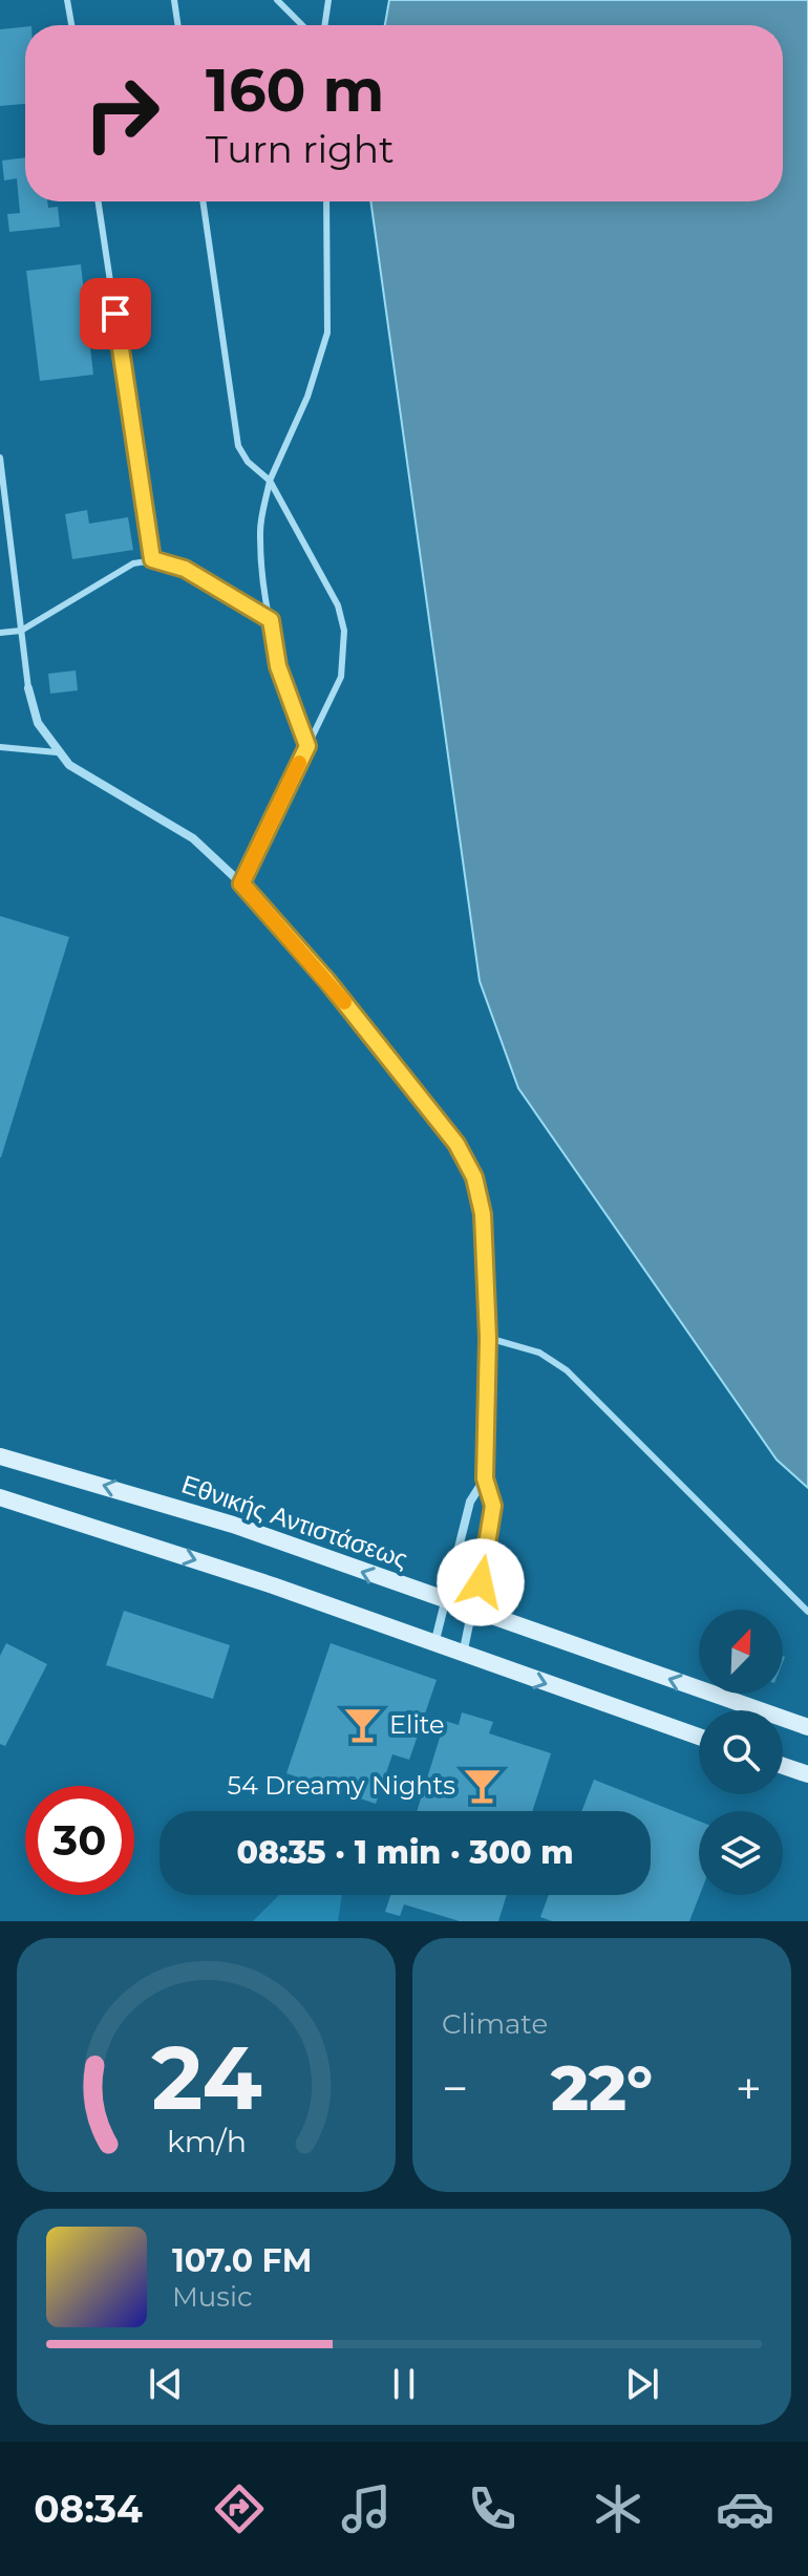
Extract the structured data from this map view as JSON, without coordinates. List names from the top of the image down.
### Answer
{
  "streets": {
    "main road": ["Εθνικής Αντιστάσεως"]
  },
  "places": {
    "bar": ["Elite", "54 Dreamy Nights"]
  },
  "north": "top right",
  "page": {
    "turn": ["160 m", "Turn right"],
    "limit": "30",
    "trip": "08:35 · 1 min · 300 m",
    "tile": "Climate",
    "heat": ["−", "22°", "+"],
    "song": ["107.0 FM", "Music"],
    "tabs": "08:34",
    "gauge": ["24", "km/h"]
  }
}
